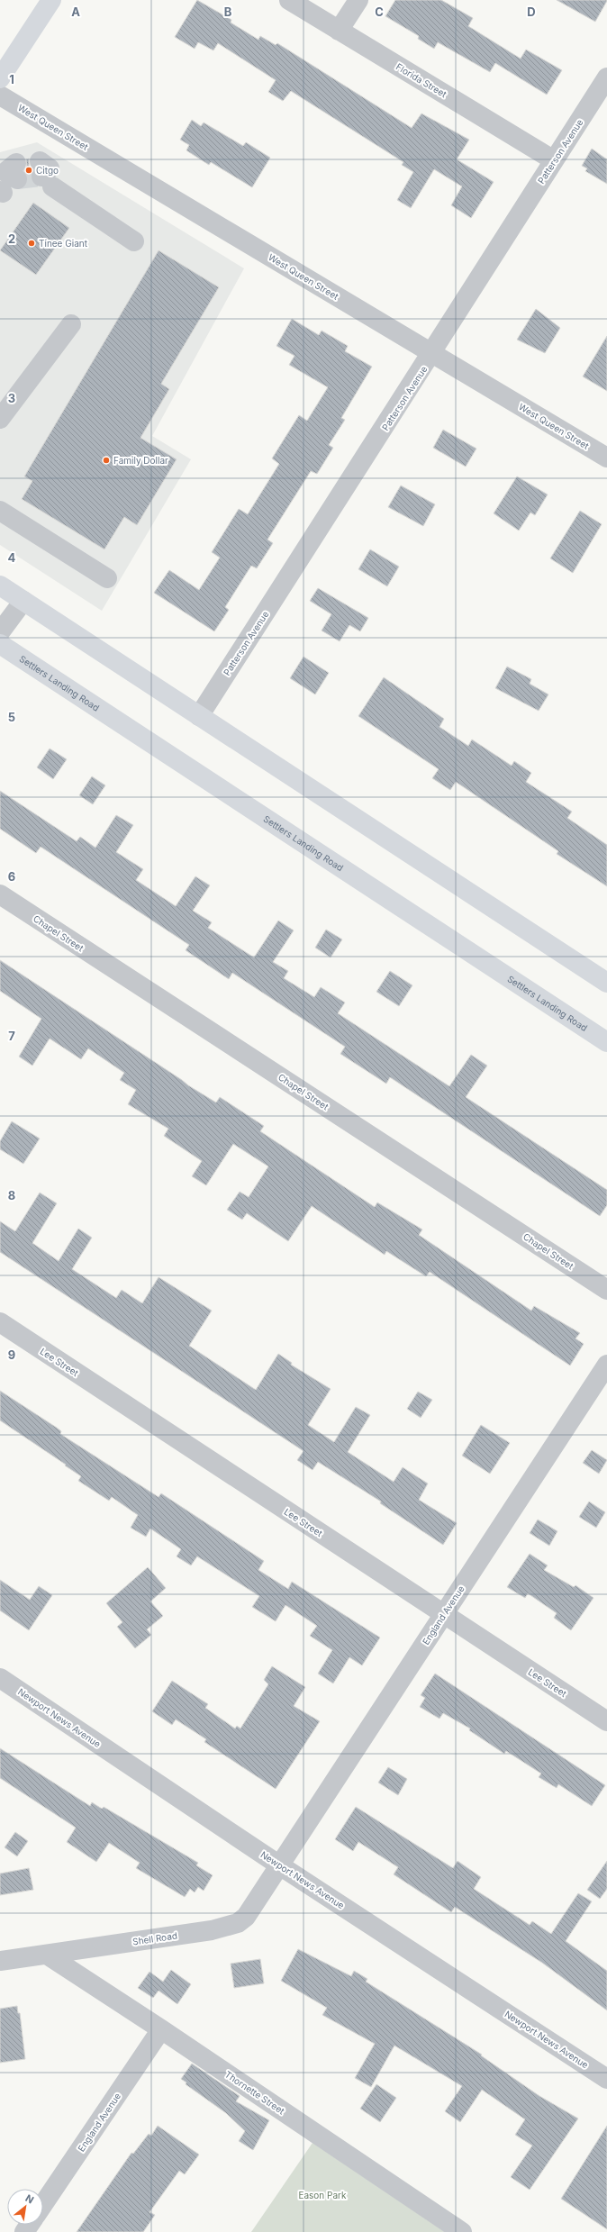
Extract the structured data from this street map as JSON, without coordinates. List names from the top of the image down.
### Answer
{
  "streets": {
    "main road": ["Settlers Landing Road"],
    "street": [
      "Florida Street",
      "West Queen Street",
      "Patterson Avenue",
      "Chapel Street",
      "Lee Street",
      "England Avenue",
      "Newport News Avenue",
      "Shell Road",
      "Thornette Street"
    ]
  },
  "crossings": [
    ["Florida Street", "Patterson Avenue"],
    ["West Queen Street", "Patterson Avenue"],
    ["Lee Street", "England Avenue"],
    ["England Avenue", "Newport News Avenue"],
    ["England Avenue", "Shell Road"],
    ["England Avenue", "Thornette Street"],
    ["Newport News Avenue", "Shell Road"],
    ["Shell Road", "Thornette Street"]
  ],
  "parks": ["Eason Park"],
  "places": ["Citgo", "Tinee Giant", "Family Dollar"],
  "north": "top right",
  "grid": {
    "columns": [
      "A",
      "B",
      "C",
      "D"
    ],
    "rows": [
      "1",
      "2",
      "3",
      "4",
      "5",
      "6",
      "7",
      "8",
      "9"
    ]
  }
}
